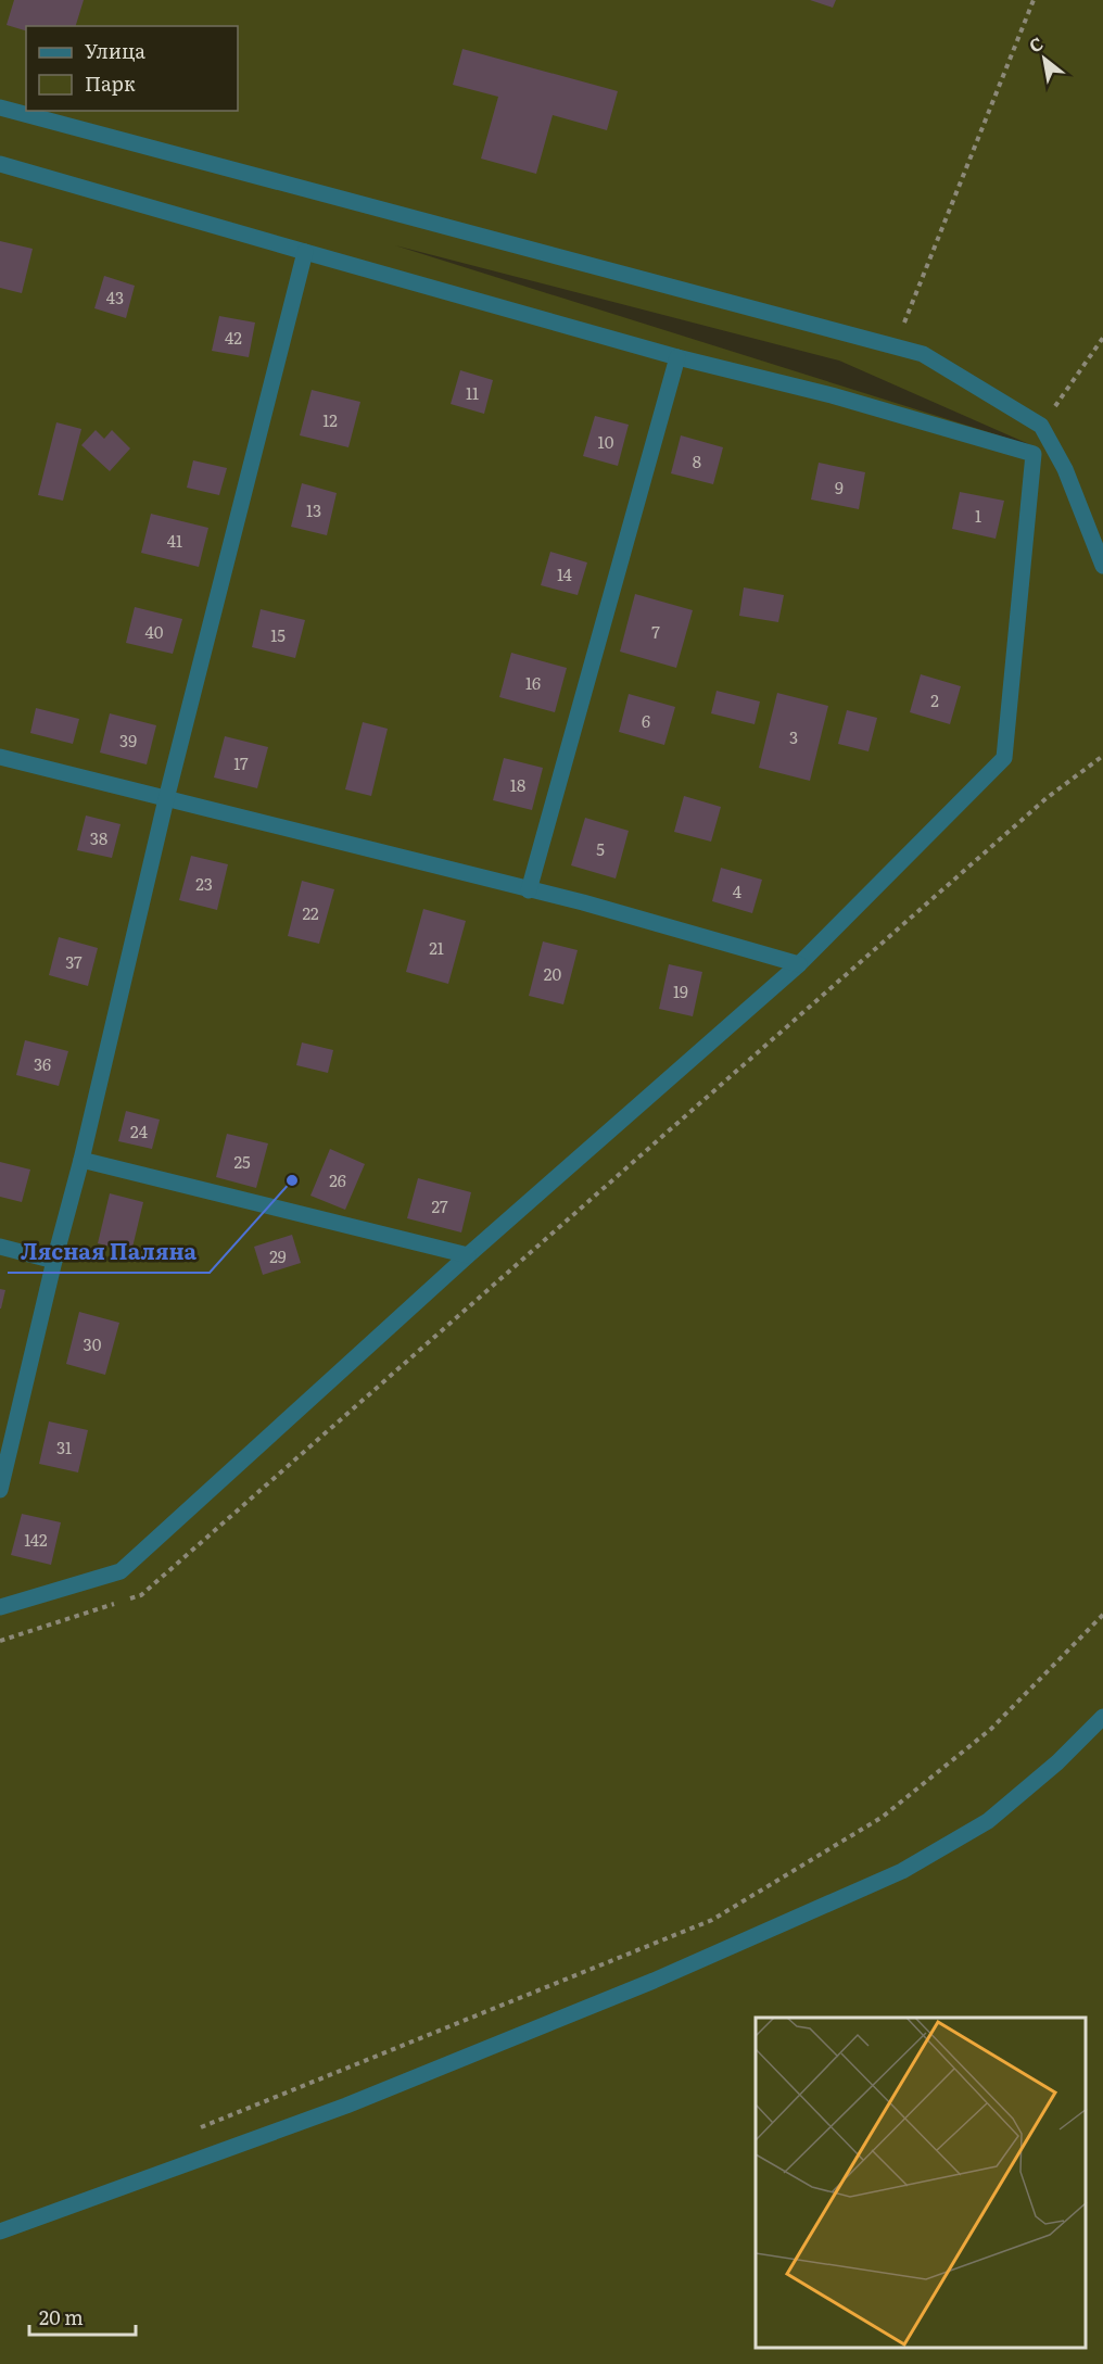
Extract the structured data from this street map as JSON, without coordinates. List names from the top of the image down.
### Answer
{
  "places": ["Лясная Паляна"],
  "house_numbers": [
    "43",
    "42",
    "11",
    "12",
    "10",
    "8",
    "9",
    "13",
    "1",
    "41",
    "14",
    "40",
    "7",
    "15",
    "16",
    "2",
    "6",
    "3",
    "39",
    "17",
    "18",
    "38",
    "5",
    "23",
    "4",
    "22",
    "21",
    "37",
    "20",
    "19",
    "36",
    "24",
    "25",
    "26",
    "27",
    "29",
    "30",
    "31",
    "142"
  ],
  "legend": ["Улица", "Парк"],
  "scale_bar": "20 m",
  "north": "top left"
}
